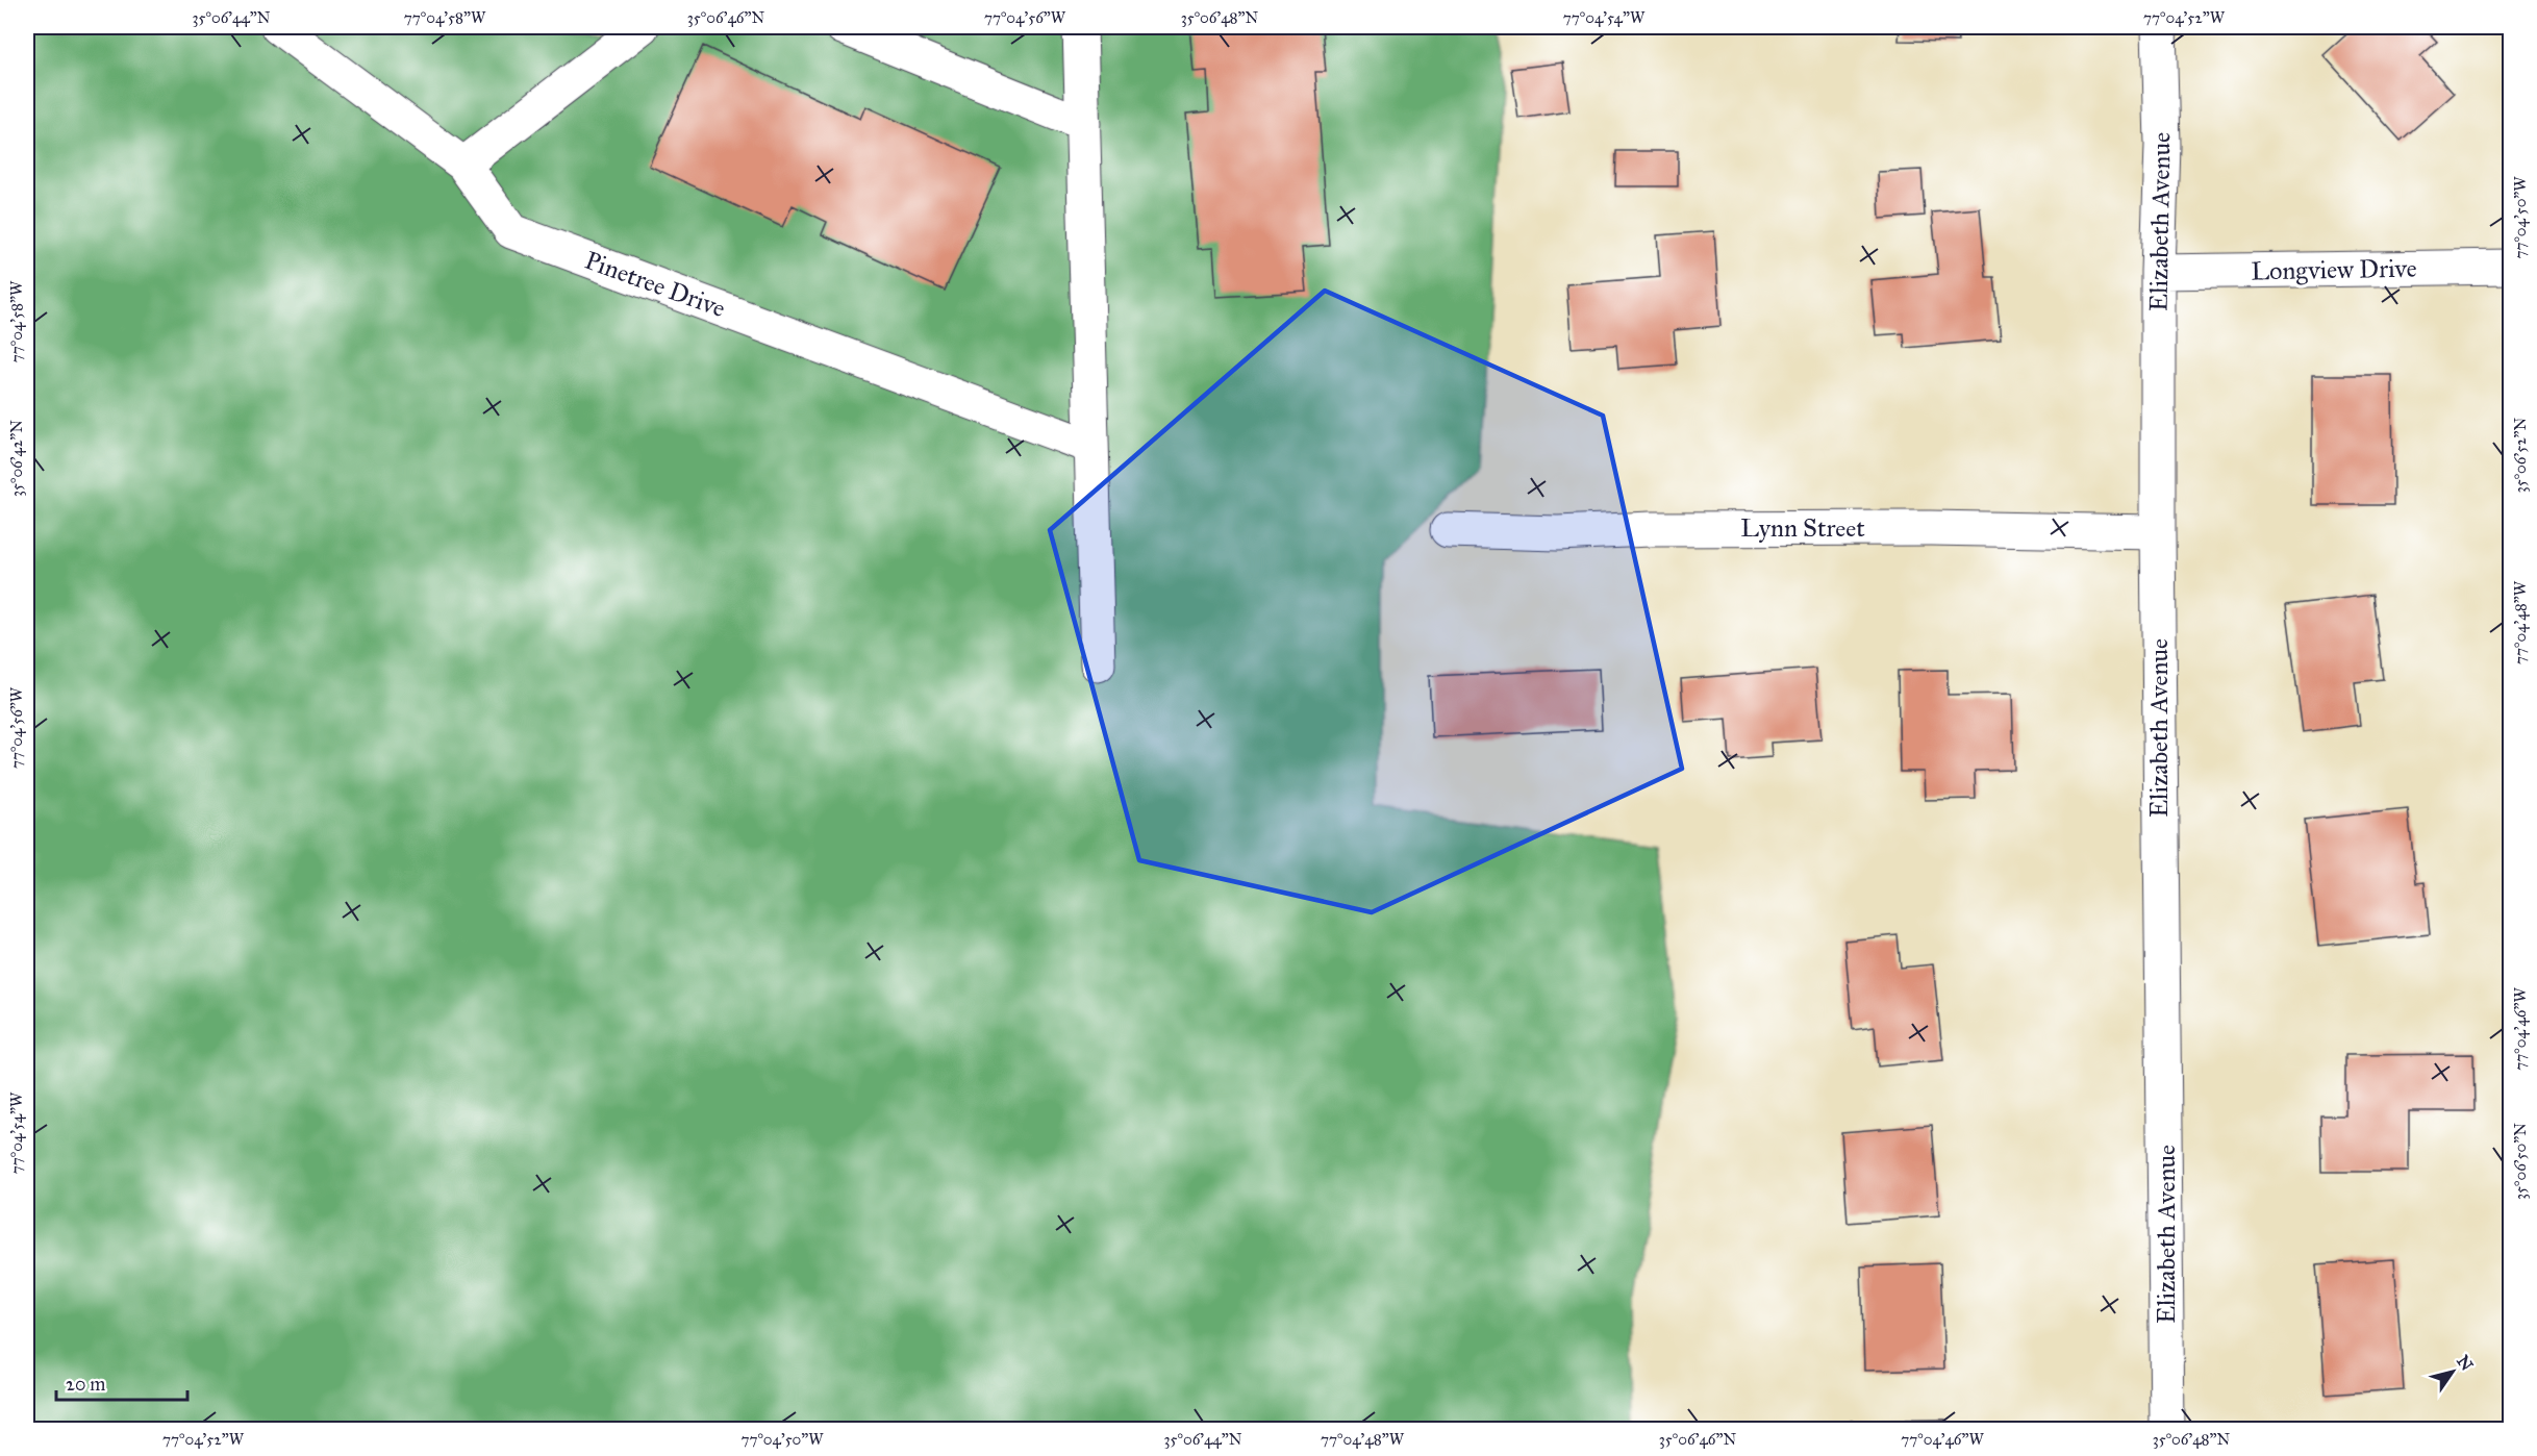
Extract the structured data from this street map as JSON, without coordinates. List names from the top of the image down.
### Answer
{
  "streets": {
    "street": [
      "Elizabeth Avenue",
      "Longview Drive",
      "Pinetree Drive",
      "Lynn Street"
    ]
  },
  "crossings": [
    ["Elizabeth Avenue", "Longview Drive"],
    ["Elizabeth Avenue", "Lynn Street"]
  ],
  "scale_bar": "20 m",
  "north": "top right",
  "coordinates": [
    "35°06'44\"N",
    "77°04'58\"W",
    "35°06'46\"N",
    "77°04'56\"W",
    "35°06'48\"N",
    "77°04'54\"W",
    "77°04'52\"W",
    "77°04'50\"W",
    "35°06'52\"N",
    "35°06'42\"N",
    "77°04'48\"W",
    "77°04'46\"W",
    "35°06'50\"N"
  ]
}
